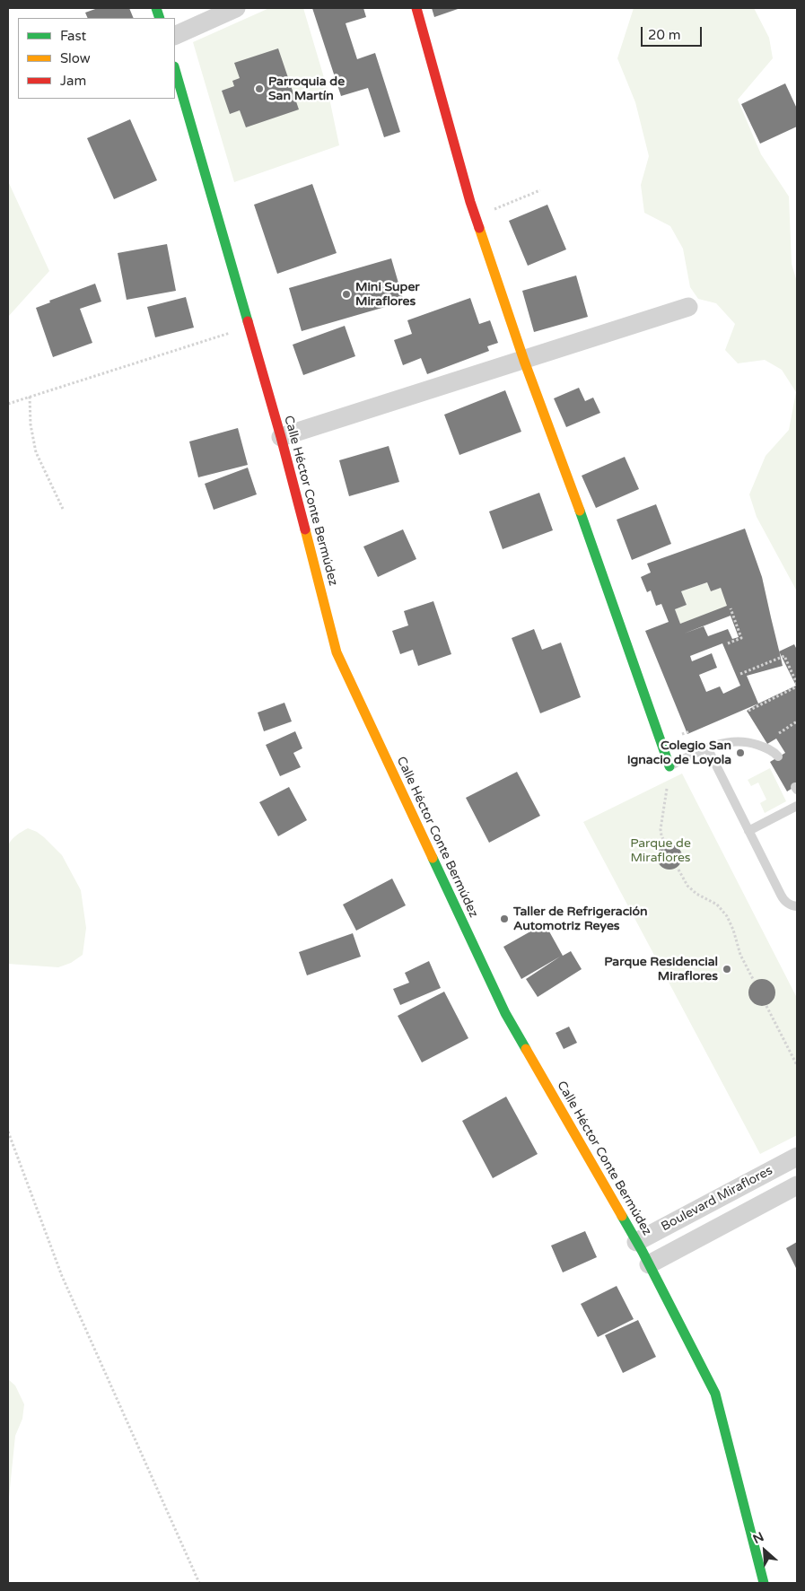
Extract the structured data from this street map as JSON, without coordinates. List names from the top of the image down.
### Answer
{
  "streets": {
    "street": ["Calle Héctor Conte Bermúdez", "Boulevard Miraflores"]
  },
  "crossings": [
    ["Calle Héctor Conte Bermúdez", "Boulevard Miraflores"]
  ],
  "parks": ["Parque de Miraflores"],
  "places": [
    "Parroquia de San Martín",
    "Mini Super Miraflores",
    "Colegio San Ignacio de Loyola",
    "Taller de Refrigeración Automotriz Reyes",
    "Parque Residencial Miraflores"
  ],
  "legend": ["Fast", "Slow", "Jam"],
  "scale_bar": "20 m",
  "north": "top left"
}
